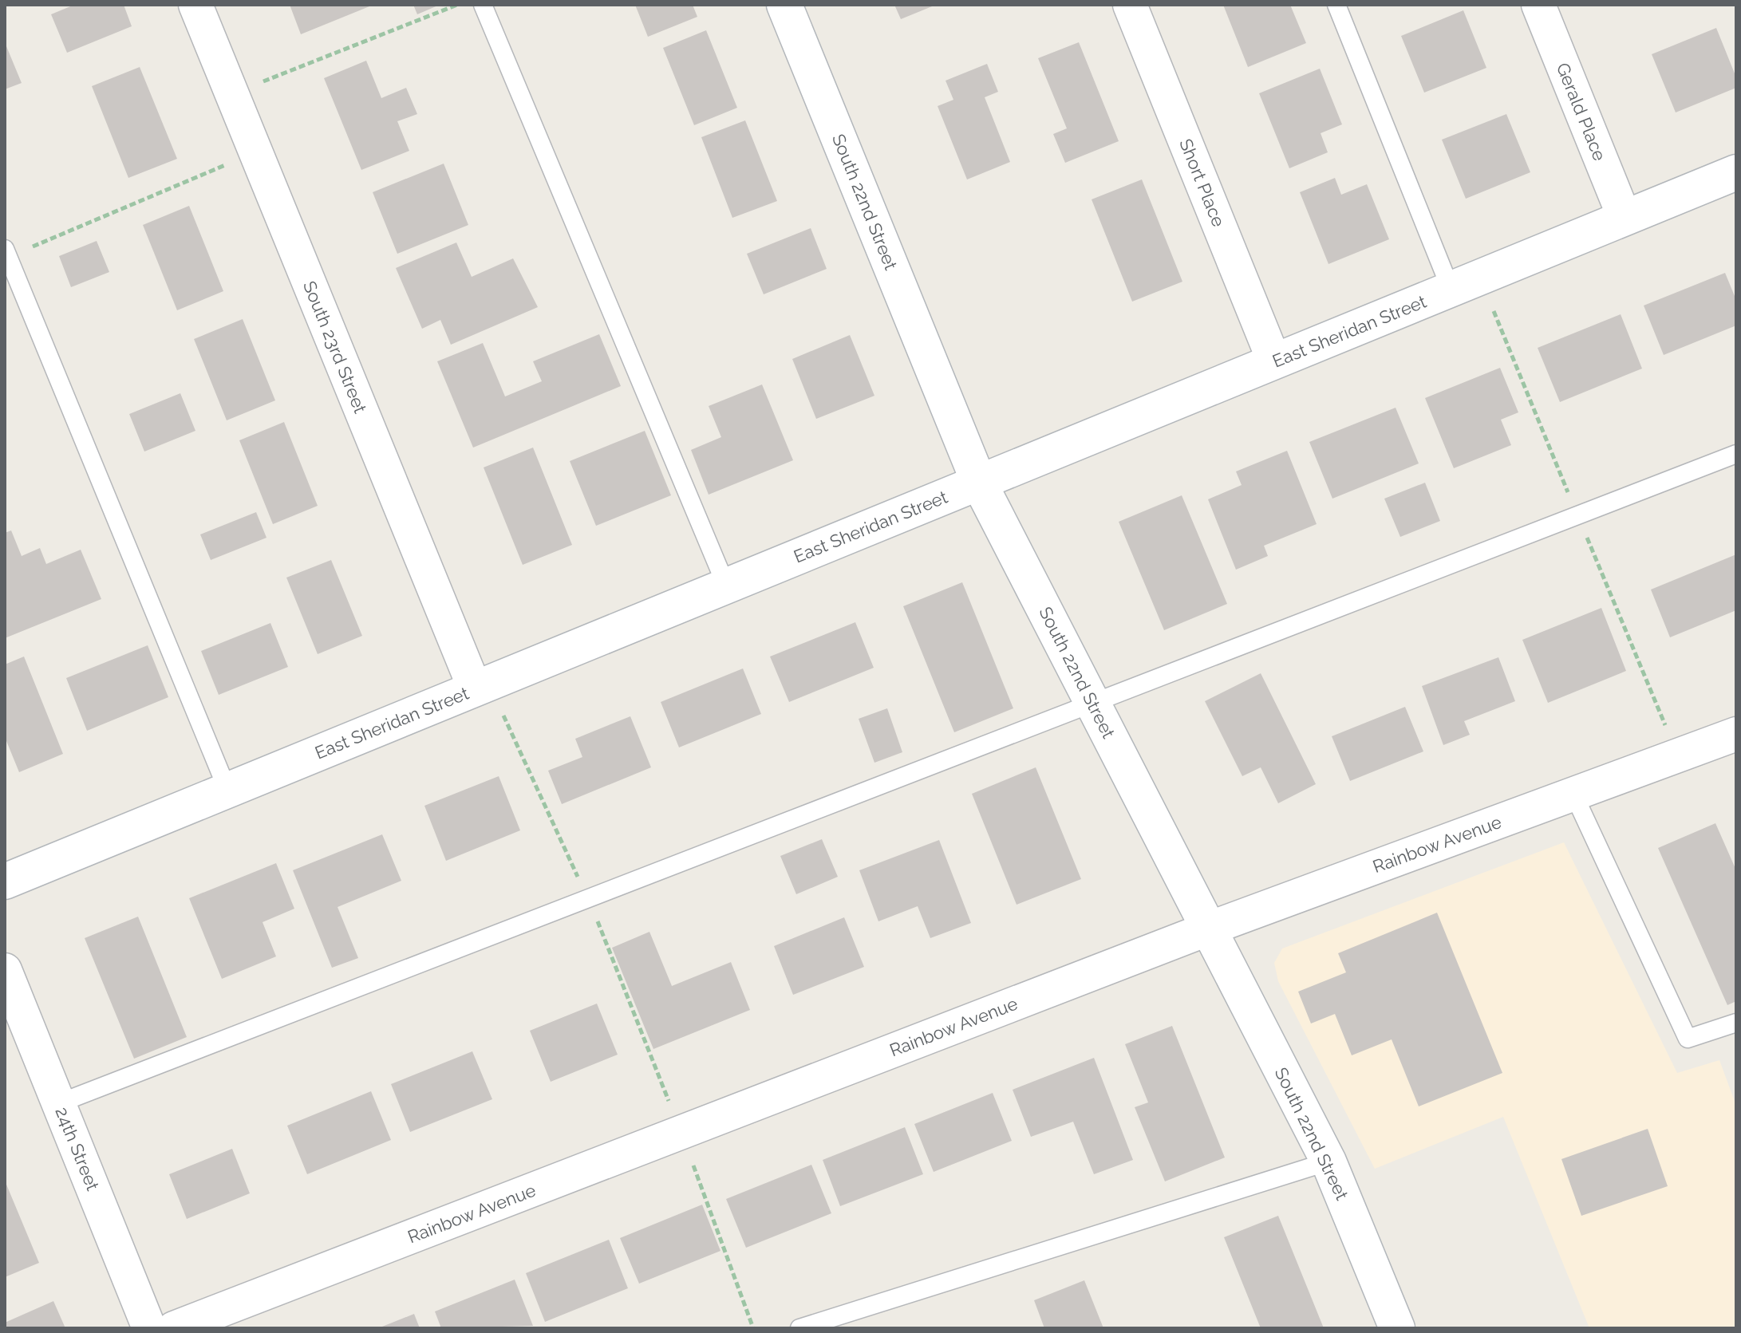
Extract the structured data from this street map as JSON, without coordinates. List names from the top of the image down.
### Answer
{
  "streets": {
    "street": [
      "Gerald Place",
      "Short Place",
      "South 22nd Street",
      "East Sheridan Street",
      "South 23rd Street",
      "Rainbow Avenue",
      "24th Street"
    ]
  },
  "crossings": [
    ["Gerald Place", "East Sheridan Street"],
    ["Short Place", "East Sheridan Street"],
    ["South 22nd Street", "East Sheridan Street"],
    ["South 22nd Street", "Rainbow Avenue"],
    ["East Sheridan Street", "South 23rd Street"]
  ]
}
